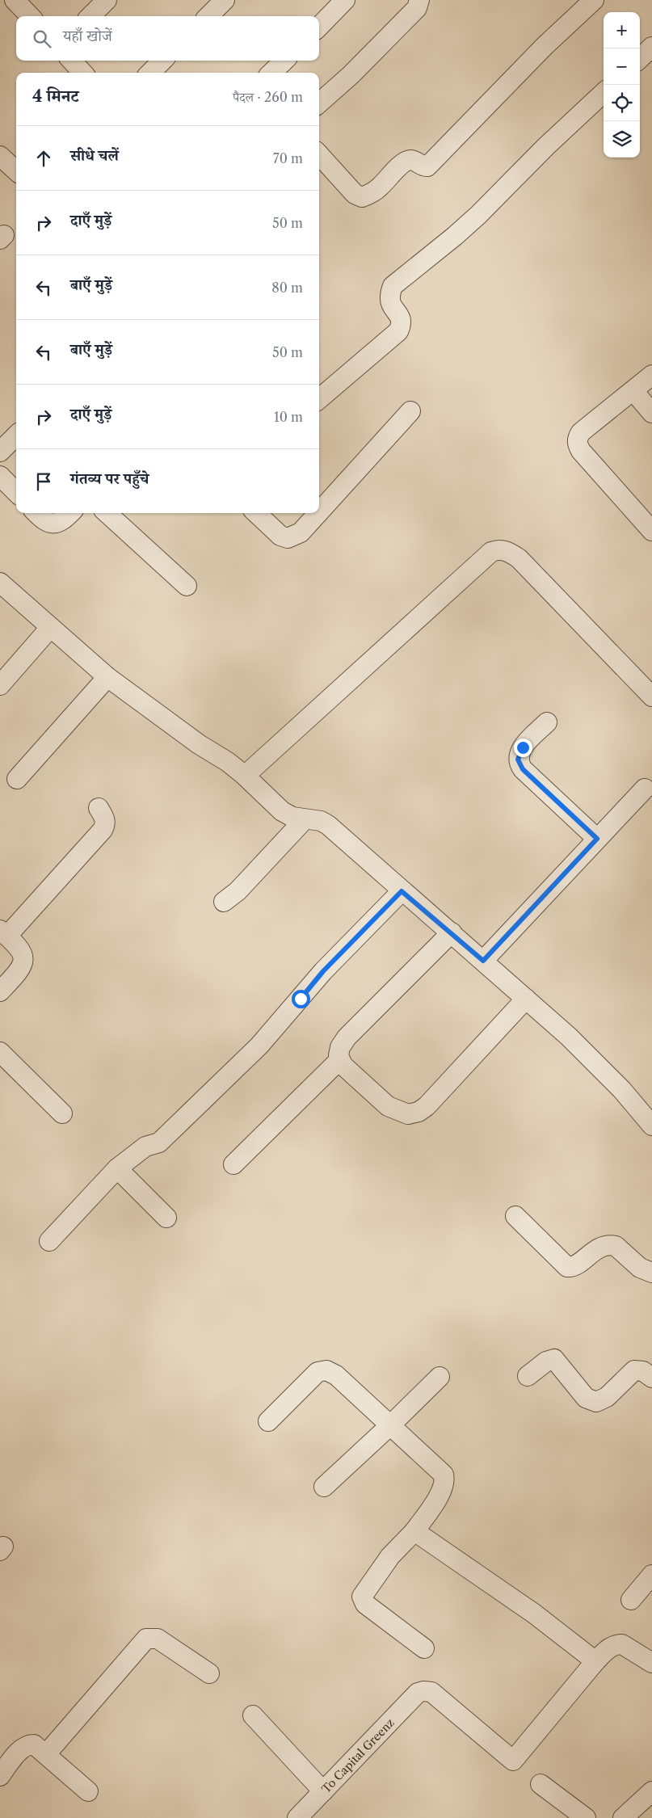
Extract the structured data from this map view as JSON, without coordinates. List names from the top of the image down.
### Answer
{
  "streets": {
    "street": ["To Capital Greenz"]
  },
  "page": {
    "map_buttons": ["+", "−"],
    "search": "यहाँ खोजें",
    "heading": ["4 मिनट", "पैदल · 260 m"],
    "list": [
      ["सीधे चलें", "70 m"],
      ["दाएँ मुड़ें", "50 m"],
      ["बाएँ मुड़ें", "80 m"],
      ["बाएँ मुड़ें", "50 m"],
      ["दाएँ मुड़ें", "10 m"],
      "गंतव्य पर पहुँचे"
    ]
  }
}
